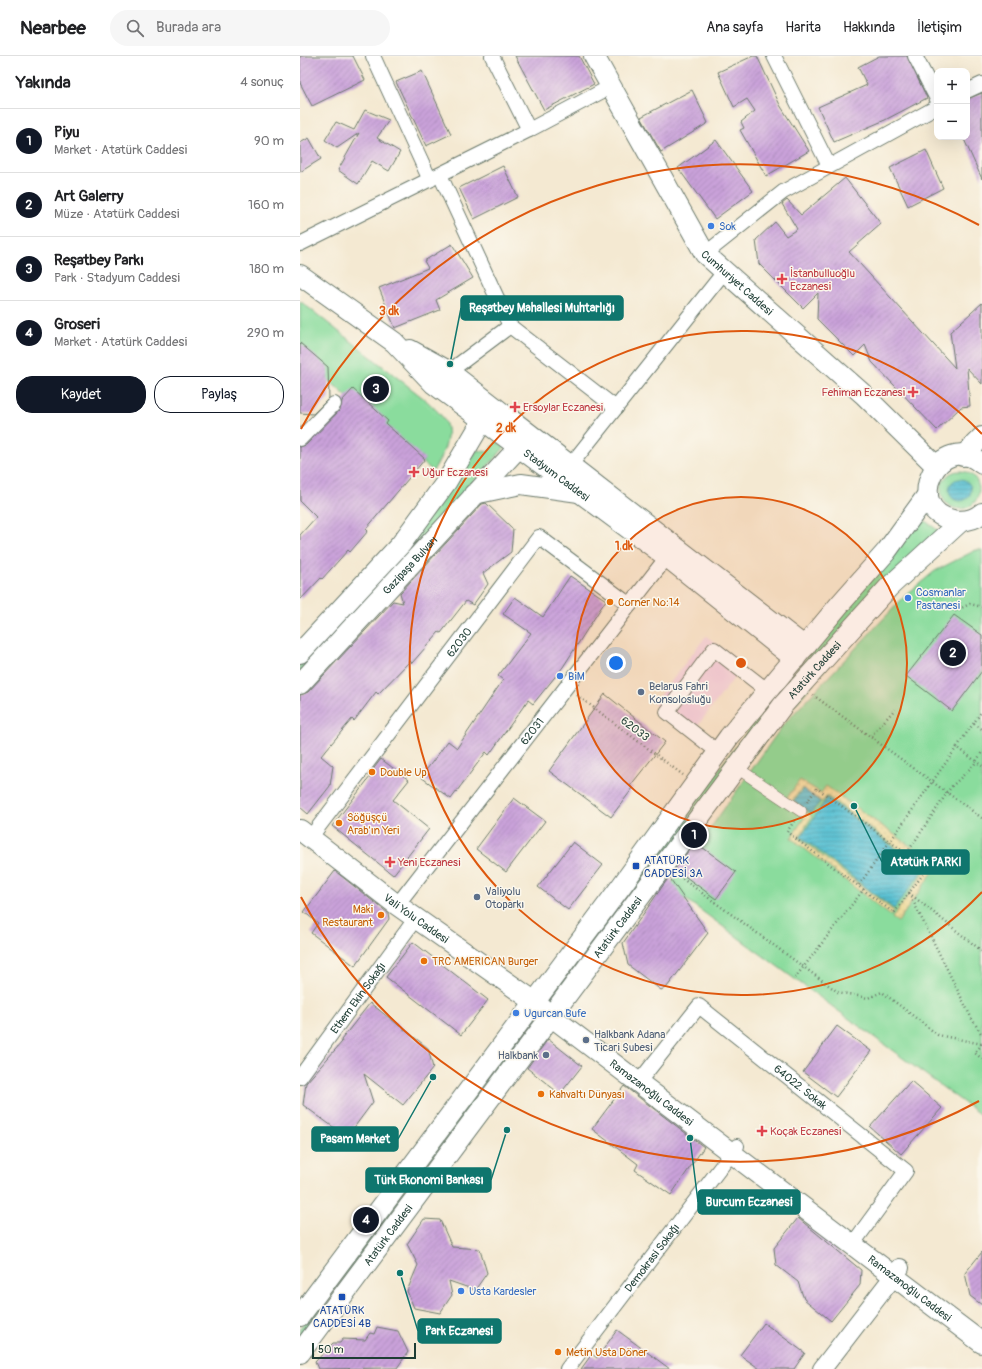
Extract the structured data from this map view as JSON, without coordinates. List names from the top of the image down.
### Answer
{
  "streets": {
    "main road": [
      "Cumhuriyet Caddesi",
      "Stadyum Caddesi",
      "Gazipaşa Bulvarı",
      "Atatürk Caddesi",
      "Vali Yolu Caddesi",
      "Ramazanoğlu Caddesi"
    ],
    "street": [
      "62030",
      "62031",
      "Ethem Ekin Sokağı",
      "64022. Sokak",
      "Demokrasi Sokağı"
    ],
    "path": ["62033"]
  },
  "crossings": [
    ["Stadyum Caddesi", "Gazipaşa Bulvarı"],
    ["Stadyum Caddesi", "Atatürk Caddesi"],
    ["Stadyum Caddesi", "62031"],
    ["62030", "62031"],
    ["62030", "Vali Yolu Caddesi"],
    ["Atatürk Caddesi", "Vali Yolu Caddesi"],
    ["Atatürk Caddesi", "Ramazanoğlu Caddesi"],
    ["62031", "Vali Yolu Caddesi"],
    ["Vali Yolu Caddesi", "Ethem Ekin Sokağı"],
    ["Vali Yolu Caddesi", "Ramazanoğlu Caddesi"],
    ["64022. Sokak", "Ramazanoğlu Caddesi"],
    ["Ramazanoğlu Caddesi", "Demokrasi Sokağı"]
  ],
  "places": {
    "other": [
      "Sok",
      "Reşatbey Mahallesi Muhtarlığı",
      "Cosmanlar Pastanesi",
      "Corner No:14",
      "BiM",
      "Belarus Fahri Konsolosluğu",
      "Double Up",
      "Atatürk PARKI",
      "Söğüşçü Arab'ın Yeri",
      "Valiyolu Otoparkı",
      "Maki Restaurant",
      "TRC AMERICAN Burger",
      "Ugurcan Bufe",
      "Halkbank Adana Ticari Şubesi",
      "Halkbank",
      "Pasam Market",
      "Kahvaltı Dünyası",
      "Türk Ekonomi Bankası",
      "Burcum Eczanesi",
      "Park Eczanesi",
      "Usta Kardesler",
      "Metin Usta Döner"
    ],
    "health": [
      "İstanbulluoğlu Eczanesi",
      "Fehiman Eczanesi",
      "Ersoylar Eczanesi",
      "Uğur Eczanesi",
      "Yeni Eczanesi",
      "Koçak Eczanesi"
    ],
    "transit": ["ATATÜRK CADDESİ 3A", "ATATÜRK CADDESİ 4B"]
  },
  "scale_bar": "50 m",
  "page": {
    "header": "Nearbee",
    "search": "Burada ara",
    "nav": [
      "Ana sayfa",
      "Harita",
      "Hakkında",
      "İletişim"
    ],
    "heading": ["Yakında", "4 sonuç"],
    "map_buttons": ["+", "−"],
    "list": [
      {
        "mark": "1",
        "name": "Piyu",
        "note": "Market · Atatürk Caddesi",
        "value": "90 m"
      },
      {
        "mark": "2",
        "name": "Art Galerry",
        "note": "Müze · Atatürk Caddesi",
        "value": "160 m"
      },
      {
        "mark": "3",
        "name": "Reşatbey Parkı",
        "note": "Park · Stadyum Caddesi",
        "value": "180 m"
      },
      {
        "mark": "4",
        "name": "Groseri",
        "note": "Market · Atatürk Caddesi",
        "value": "290 m"
      }
    ],
    "buttons": ["Kaydet", "Paylaş"],
    "pins": [
      "3",
      "2",
      "1",
      "4"
    ],
    "scale": "50 m"
  },
  "rings": ["3 dk", "2 dk", "1 dk"]
}
